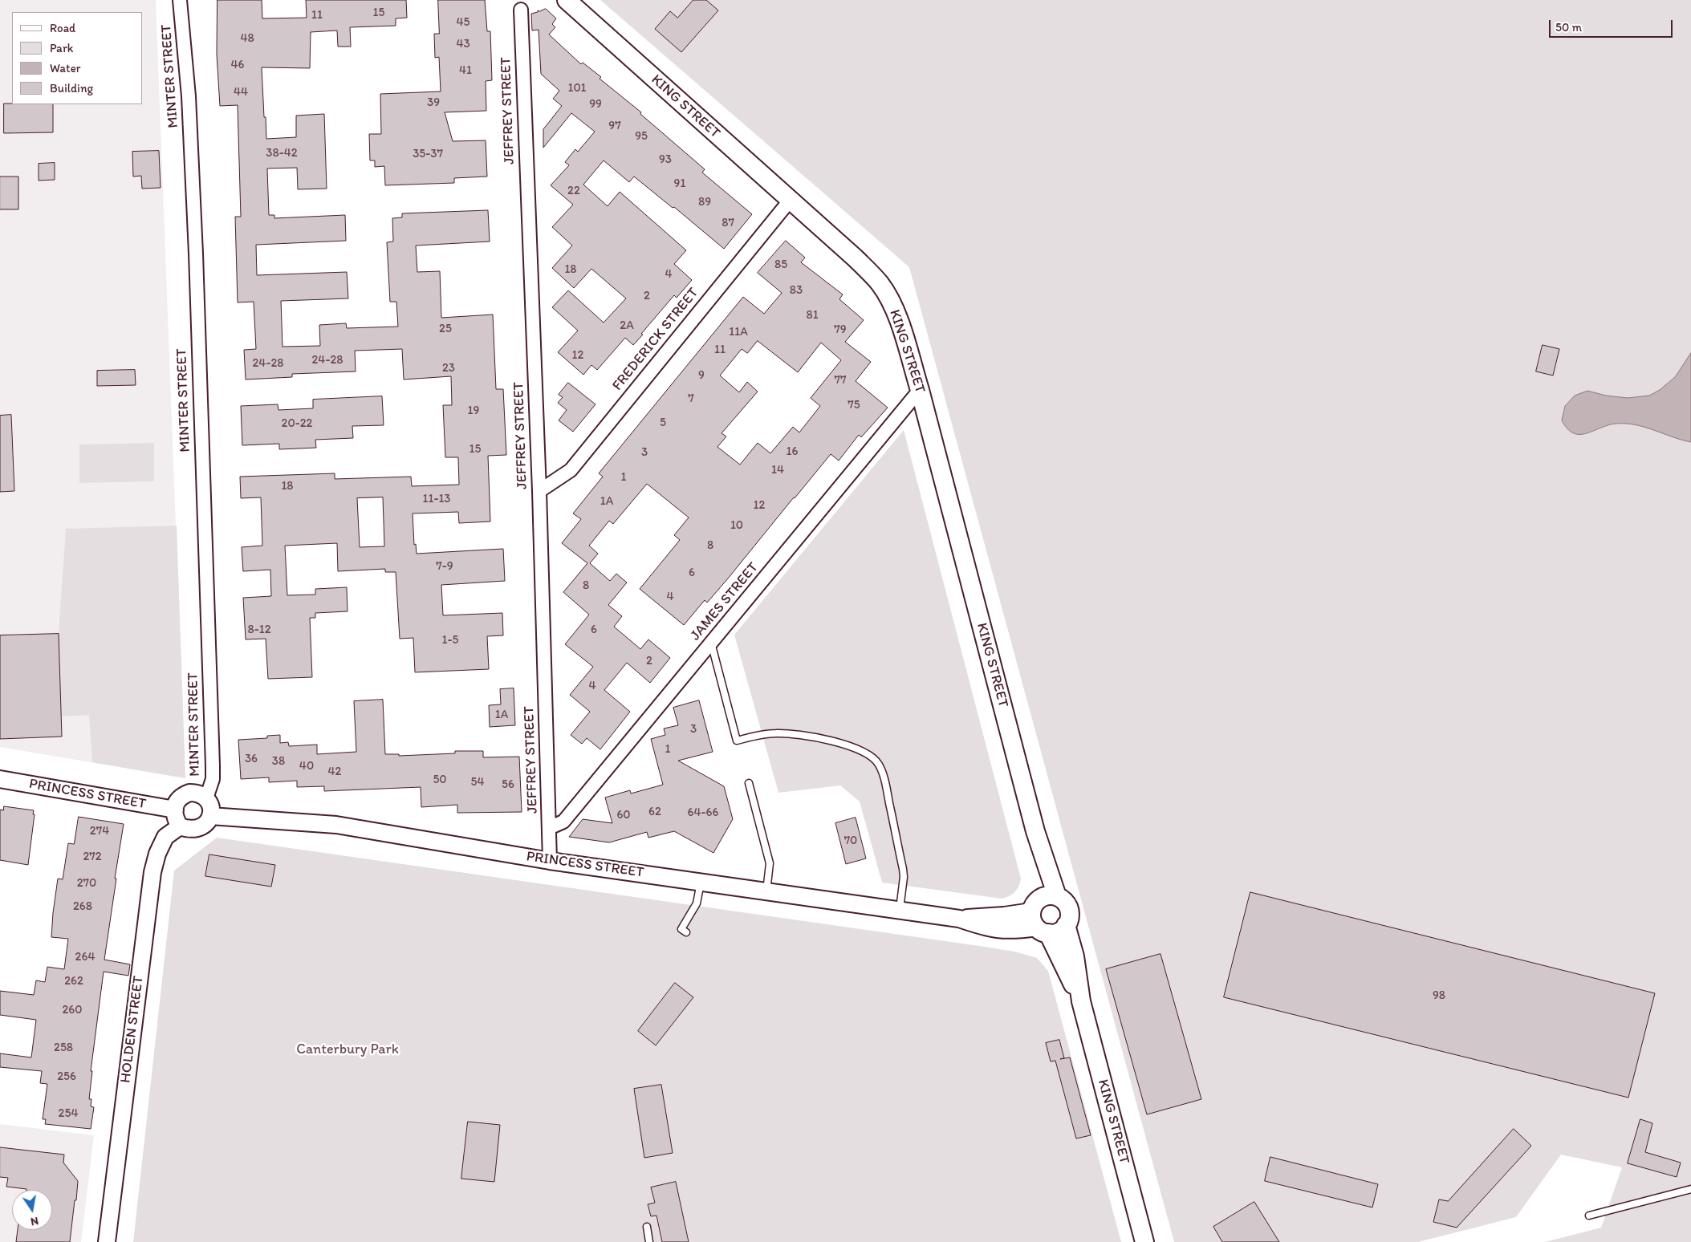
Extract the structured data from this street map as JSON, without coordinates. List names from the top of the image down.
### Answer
{
  "streets": {
    "main road": ["KING STREET"],
    "street": [
      "MINTER STREET",
      "JEFFREY STREET",
      "FREDERICK STREET",
      "JAMES STREET",
      "PRINCESS STREET",
      "HOLDEN STREET"
    ]
  },
  "crossings": [
    ["MINTER STREET", "PRINCESS STREET"],
    ["MINTER STREET", "HOLDEN STREET"],
    ["KING STREET", "FREDERICK STREET"],
    ["KING STREET", "JAMES STREET"],
    ["KING STREET", "PRINCESS STREET"],
    ["JEFFREY STREET", "FREDERICK STREET"],
    ["JEFFREY STREET", "JAMES STREET"],
    ["JEFFREY STREET", "PRINCESS STREET"],
    ["PRINCESS STREET", "HOLDEN STREET"]
  ],
  "parks": ["Canterbury Park"],
  "house_numbers": [
    "15",
    "11",
    "45",
    "48",
    "43",
    "46",
    "41",
    "101",
    "44",
    "39",
    "99",
    "97",
    "95",
    "38-42",
    "35-37",
    "93",
    "91",
    "22",
    "89",
    "87",
    "85",
    "18",
    "4",
    "83",
    "2",
    "81",
    "2A",
    "25",
    "79",
    "11A",
    "11",
    "12",
    "24-28",
    "24-28",
    "23",
    "9",
    "77",
    "7",
    "75",
    "19",
    "5",
    "20-22",
    "15",
    "16",
    "3",
    "14",
    "1",
    "18",
    "11-13",
    "1A",
    "12",
    "10",
    "8",
    "7-9",
    "6",
    "8",
    "4",
    "8-12",
    "6",
    "1-5",
    "2",
    "4",
    "1A",
    "3",
    "1",
    "36",
    "38",
    "40",
    "42",
    "50",
    "54",
    "56",
    "62",
    "64-66",
    "60",
    "274",
    "70",
    "272",
    "270",
    "268",
    "264",
    "262",
    "98",
    "260",
    "258",
    "256",
    "254"
  ],
  "legend": [
    "Road",
    "Park",
    "Water",
    "Building"
  ],
  "scale_bar": "50 m",
  "north": "bottom"
}
